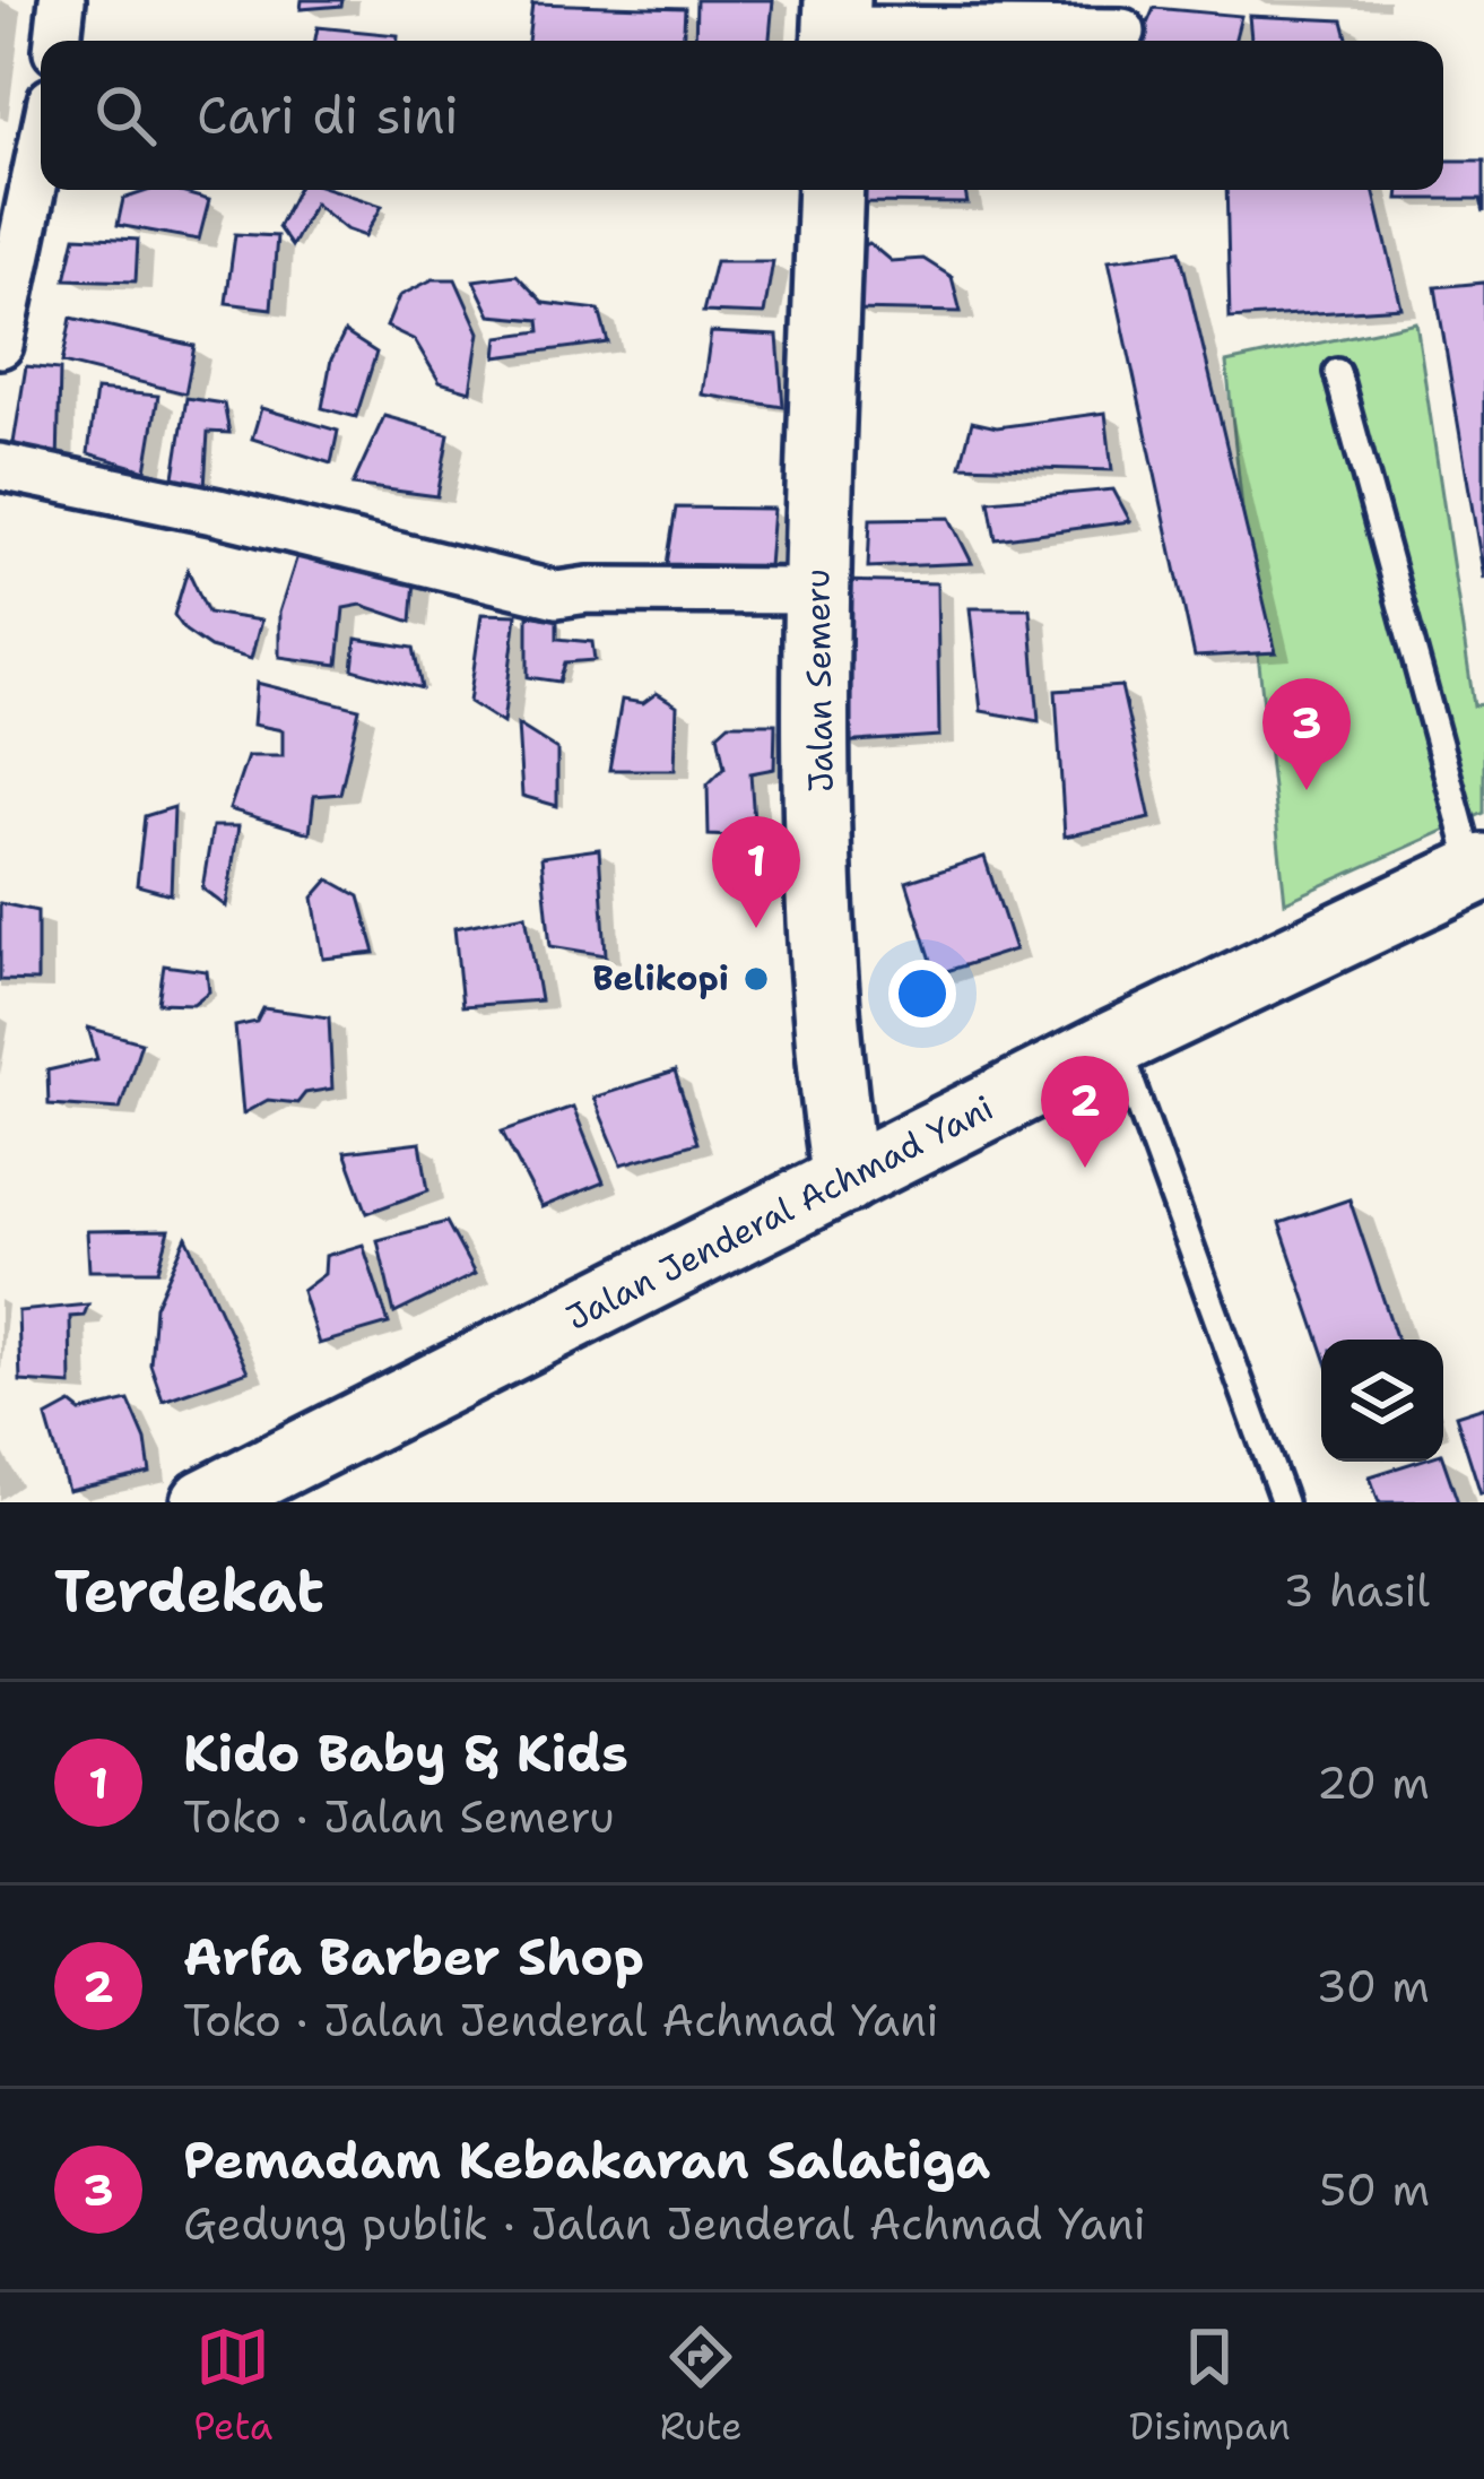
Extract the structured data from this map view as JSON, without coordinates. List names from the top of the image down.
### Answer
{
  "streets": {
    "main road": ["Jalan Semeru", "Jalan Jenderal Achmad Yani"]
  },
  "crossings": [
    ["Jalan Semeru", "Jalan Jenderal Achmad Yani"]
  ],
  "places": ["Belikopi"],
  "page": {
    "search": "Cari di sini",
    "pins": ["3", "1", "2"],
    "heading": ["Terdekat", "3 hasil"],
    "list": [
      {
        "mark": "1",
        "name": "Kido Baby & Kids",
        "note": "Toko · Jalan Semeru",
        "value": "20 m"
      },
      {
        "mark": "2",
        "name": "Arfa Barber Shop",
        "note": "Toko · Jalan Jenderal Achmad Yani",
        "value": "30 m"
      },
      {
        "mark": "3",
        "name": "Pemadam Kebakaran Salatiga",
        "note": "Gedung publik · Jalan Jenderal Achmad Yani",
        "value": "50 m"
      }
    ],
    "nav": ["Peta", "Rute", "Disimpan"]
  }
}
